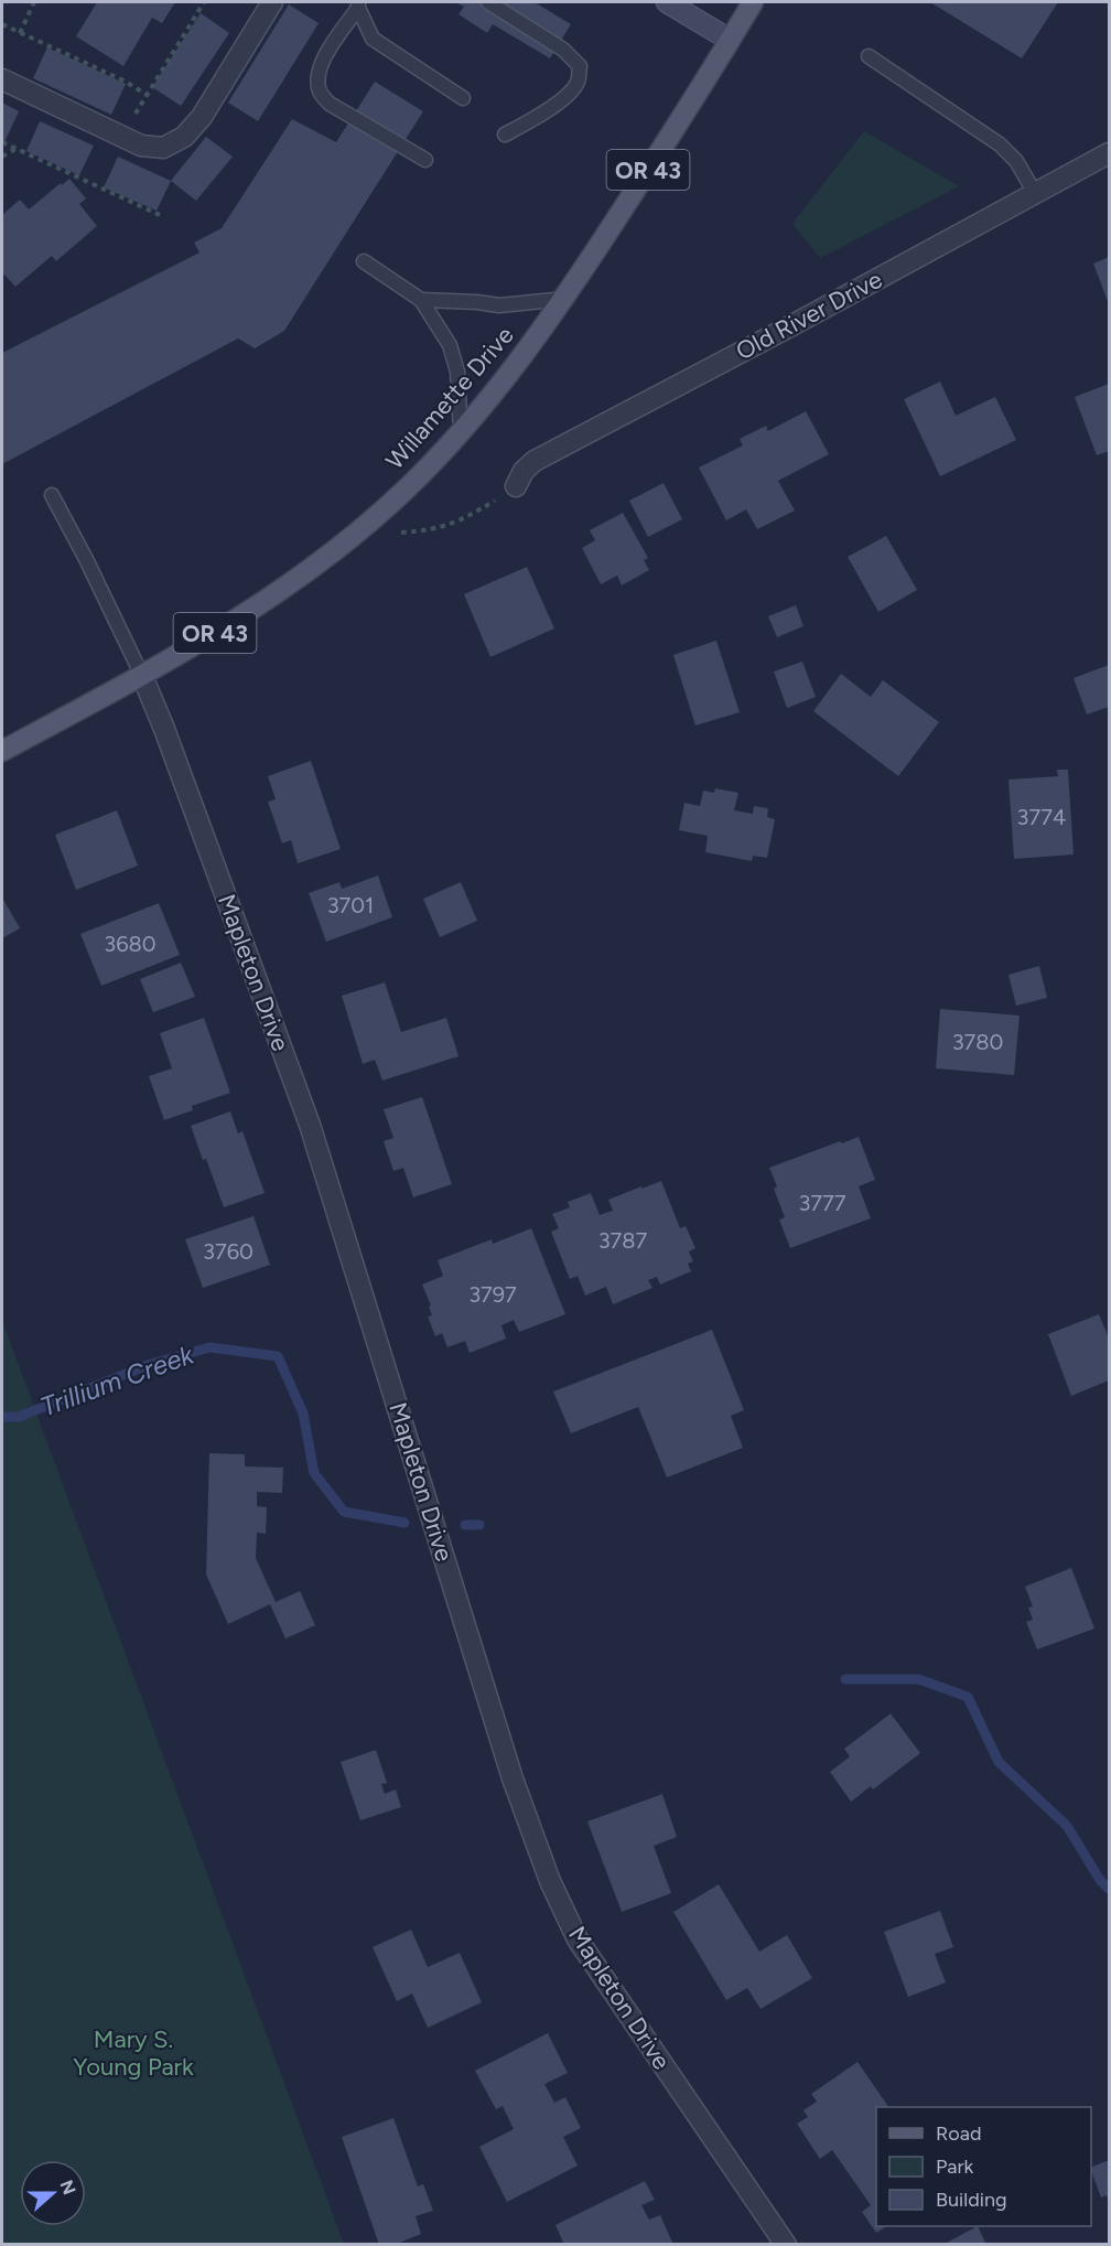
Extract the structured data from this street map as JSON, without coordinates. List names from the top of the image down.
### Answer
{
  "streets": {
    "main road": ["OR 43", "Willamette Drive"],
    "street": ["Old River Drive", "Mapleton Drive"]
  },
  "crossings": [
    ["Willamette Drive", "Mapleton Drive"]
  ],
  "water": ["Trillium Creek"],
  "parks": ["Mary S. Young Park"],
  "house_numbers": [
    "3774",
    "3701",
    "3680",
    "3780",
    "3777",
    "3787",
    "3760",
    "3797"
  ],
  "legend": ["Road", "Park", "Building"],
  "north": "right"
}
